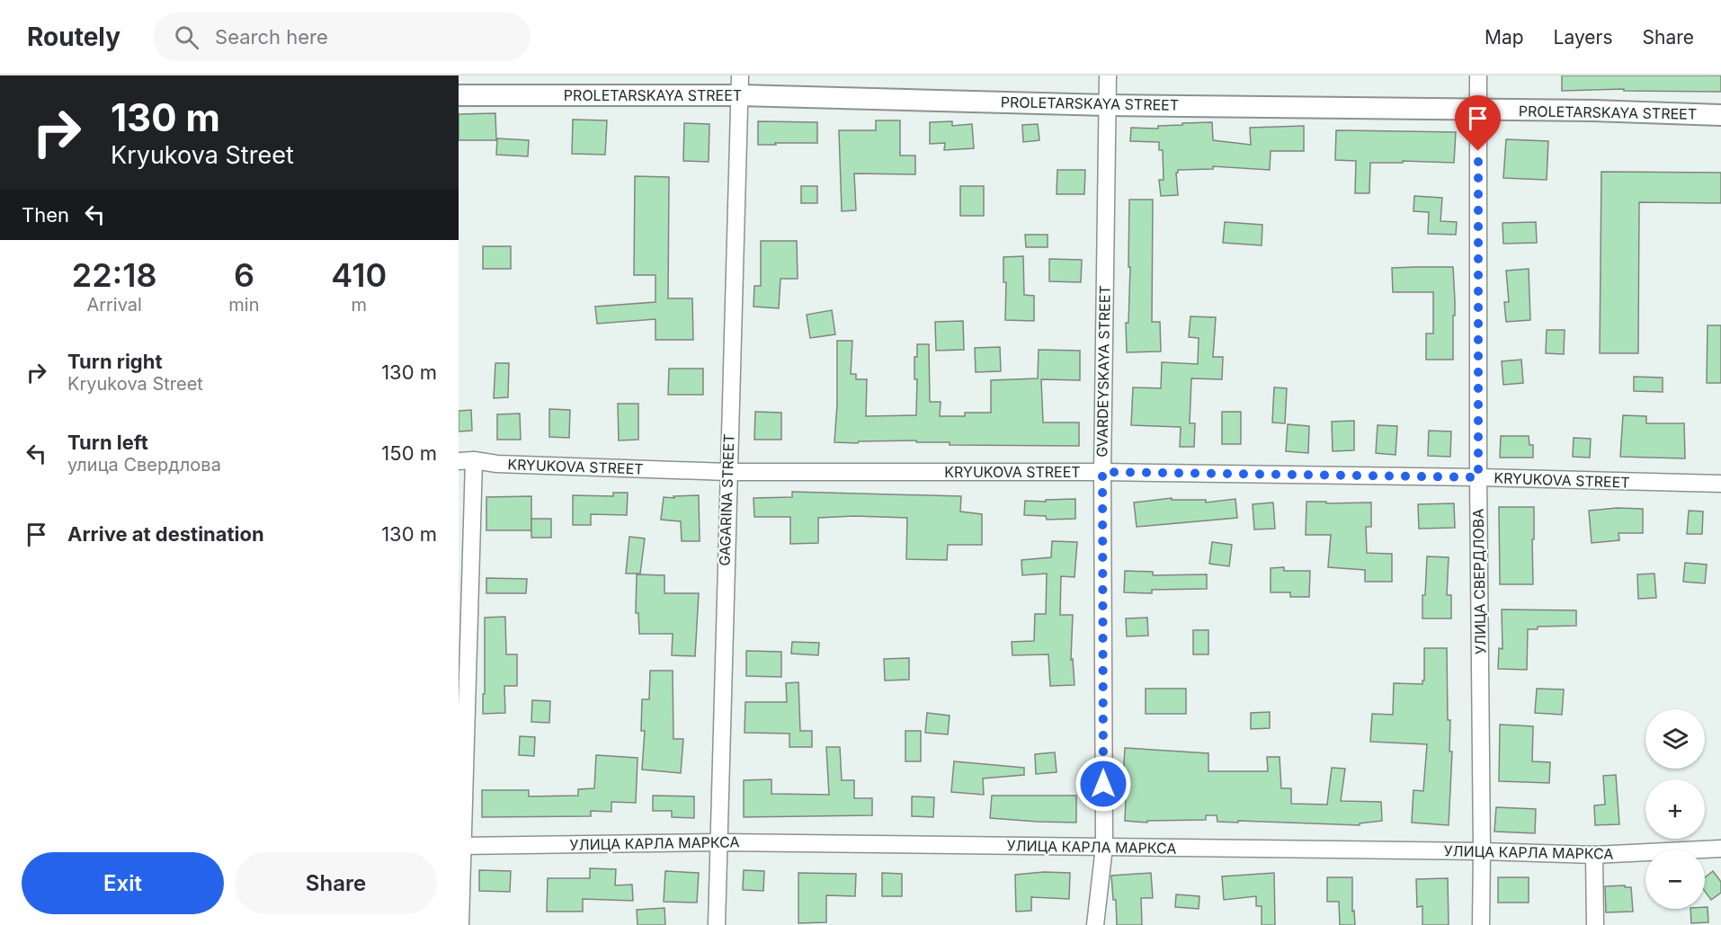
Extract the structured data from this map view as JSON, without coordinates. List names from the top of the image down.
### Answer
{
  "streets": {
    "main road": ["PROLETARSKAYA STREET"],
    "street": [
      "GVARDEYSKAYA STREET",
      "KRYUKOVA STREET",
      "GAGARINA STREET",
      "УЛИЦА СВЕРДЛОВА",
      "УЛИЦА КАРЛА МАРКСА"
    ]
  },
  "crossings": [
    ["PROLETARSKAYA STREET", "GVARDEYSKAYA STREET"],
    ["PROLETARSKAYA STREET", "GAGARINA STREET"],
    ["PROLETARSKAYA STREET", "УЛИЦА СВЕРДЛОВА"],
    ["GVARDEYSKAYA STREET", "KRYUKOVA STREET"],
    ["GVARDEYSKAYA STREET", "УЛИЦА КАРЛА МАРКСА"],
    ["KRYUKOVA STREET", "GAGARINA STREET"],
    ["KRYUKOVA STREET", "УЛИЦА СВЕРДЛОВА"],
    ["GAGARINA STREET", "УЛИЦА КАРЛА МАРКСА"],
    ["УЛИЦА СВЕРДЛОВА", "УЛИЦА КАРЛА МАРКСА"]
  ],
  "page": {
    "header": "Routely",
    "search": "Search here",
    "nav": ["Map", "Layers", "Share"],
    "turn": ["130 m", "Kryukova Street"],
    "then": "Then",
    "eta": [
      "22:18",
      "Arrival",
      "6",
      "min",
      "410",
      "m"
    ],
    "list": [
      {
        "name": "Turn right",
        "note": "Kryukova Street",
        "value": "130 m"
      },
      {
        "name": "Turn left",
        "note": "улица Свердлова",
        "value": "150 m"
      },
      {
        "name": "Arrive at destination",
        "value": "130 m"
      }
    ],
    "map_buttons": ["+", "−"],
    "buttons": ["Exit", "Share"]
  }
}
